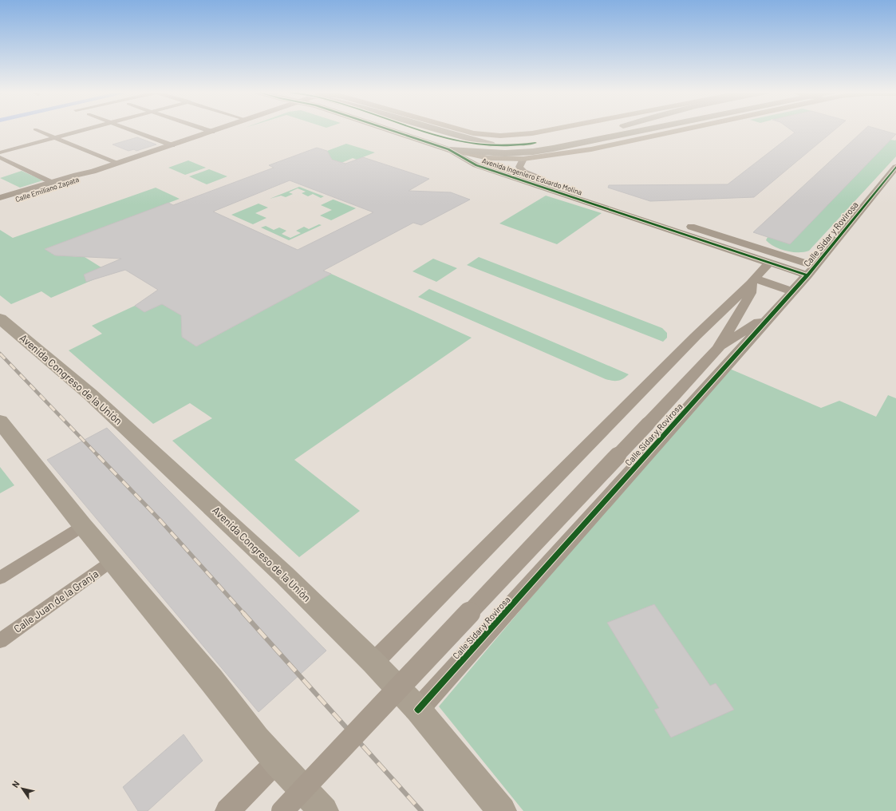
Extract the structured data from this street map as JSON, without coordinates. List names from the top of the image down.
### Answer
{
  "streets": {
    "main road": ["Avenida Ingeniero Eduardo Molina", "Avenida Congreso de la Unión"],
    "street": ["Calle Emiliano Zapata", "Calle Sidar y Rovirosa", "Calle Juan de la Granja"]
  },
  "crossings": [
    ["Avenida Ingeniero Eduardo Molina", "Calle Sidar y Rovirosa"],
    ["Calle Sidar y Rovirosa", "Avenida Congreso de la Unión"]
  ],
  "north": "top left"
}
